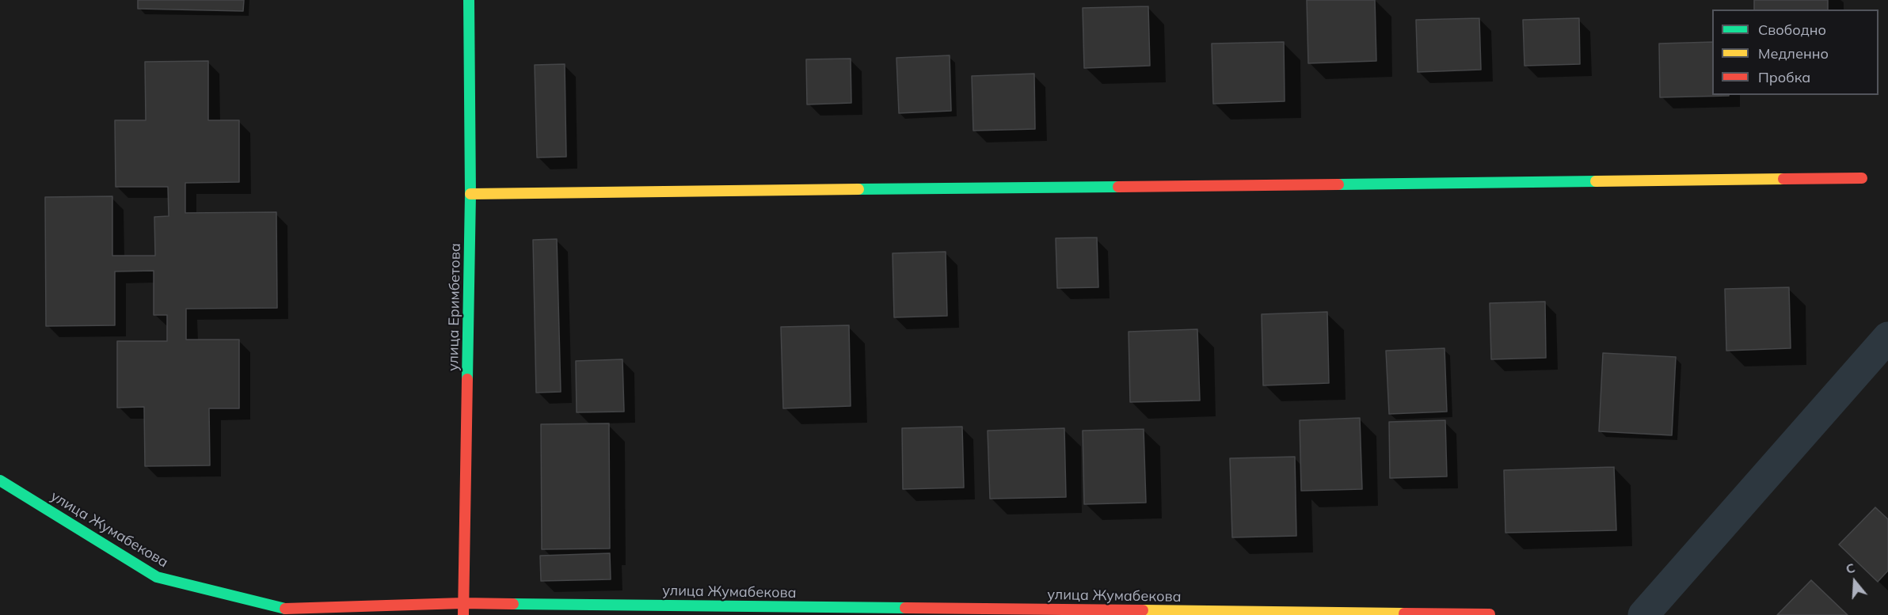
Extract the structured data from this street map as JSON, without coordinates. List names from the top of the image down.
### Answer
{
  "streets": {
    "street": ["улица Еримбетова", "улица Жумабекова"]
  },
  "crossings": [
    ["улица Еримбетова", "улица Жумабекова"]
  ],
  "legend": ["Свободно", "Медленно", "Пробка"],
  "north": "top"
}
